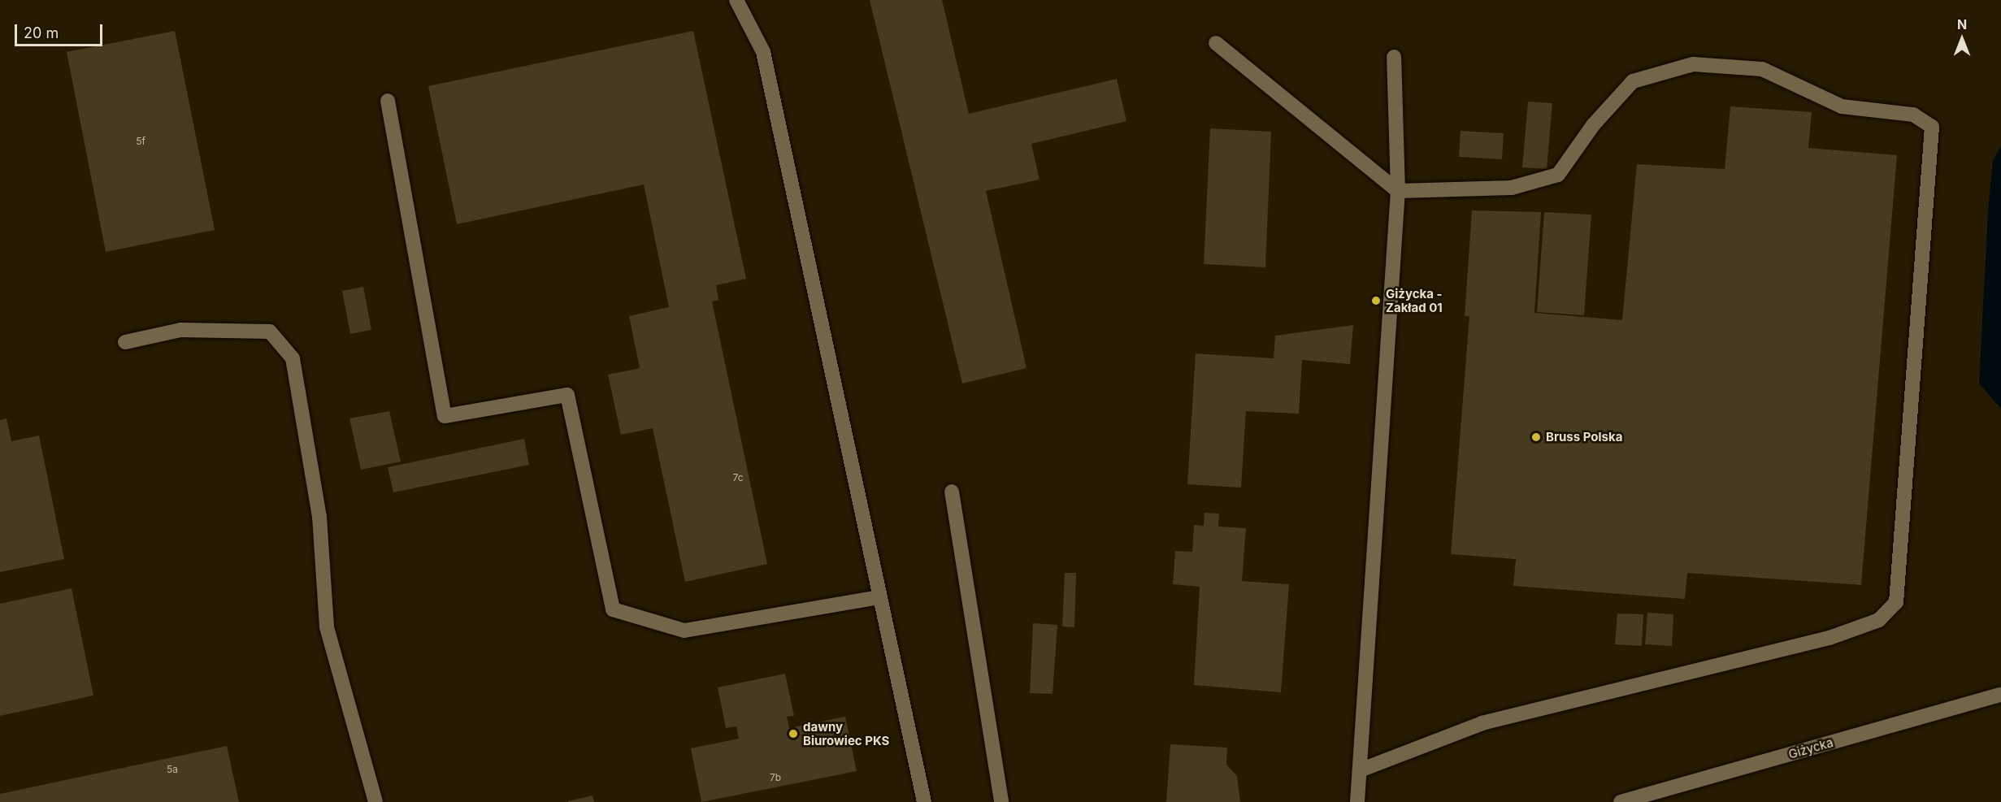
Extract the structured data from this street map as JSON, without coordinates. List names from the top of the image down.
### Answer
{
  "streets": {
    "street": ["Giżycka"]
  },
  "places": ["Giżycka - Zakład 01", "Bruss Polska", "dawny Biurowiec PKS"],
  "house_numbers": [
    "5f",
    "7c",
    "5a",
    "7b"
  ],
  "scale_bar": "20 m",
  "north": "top"
}
